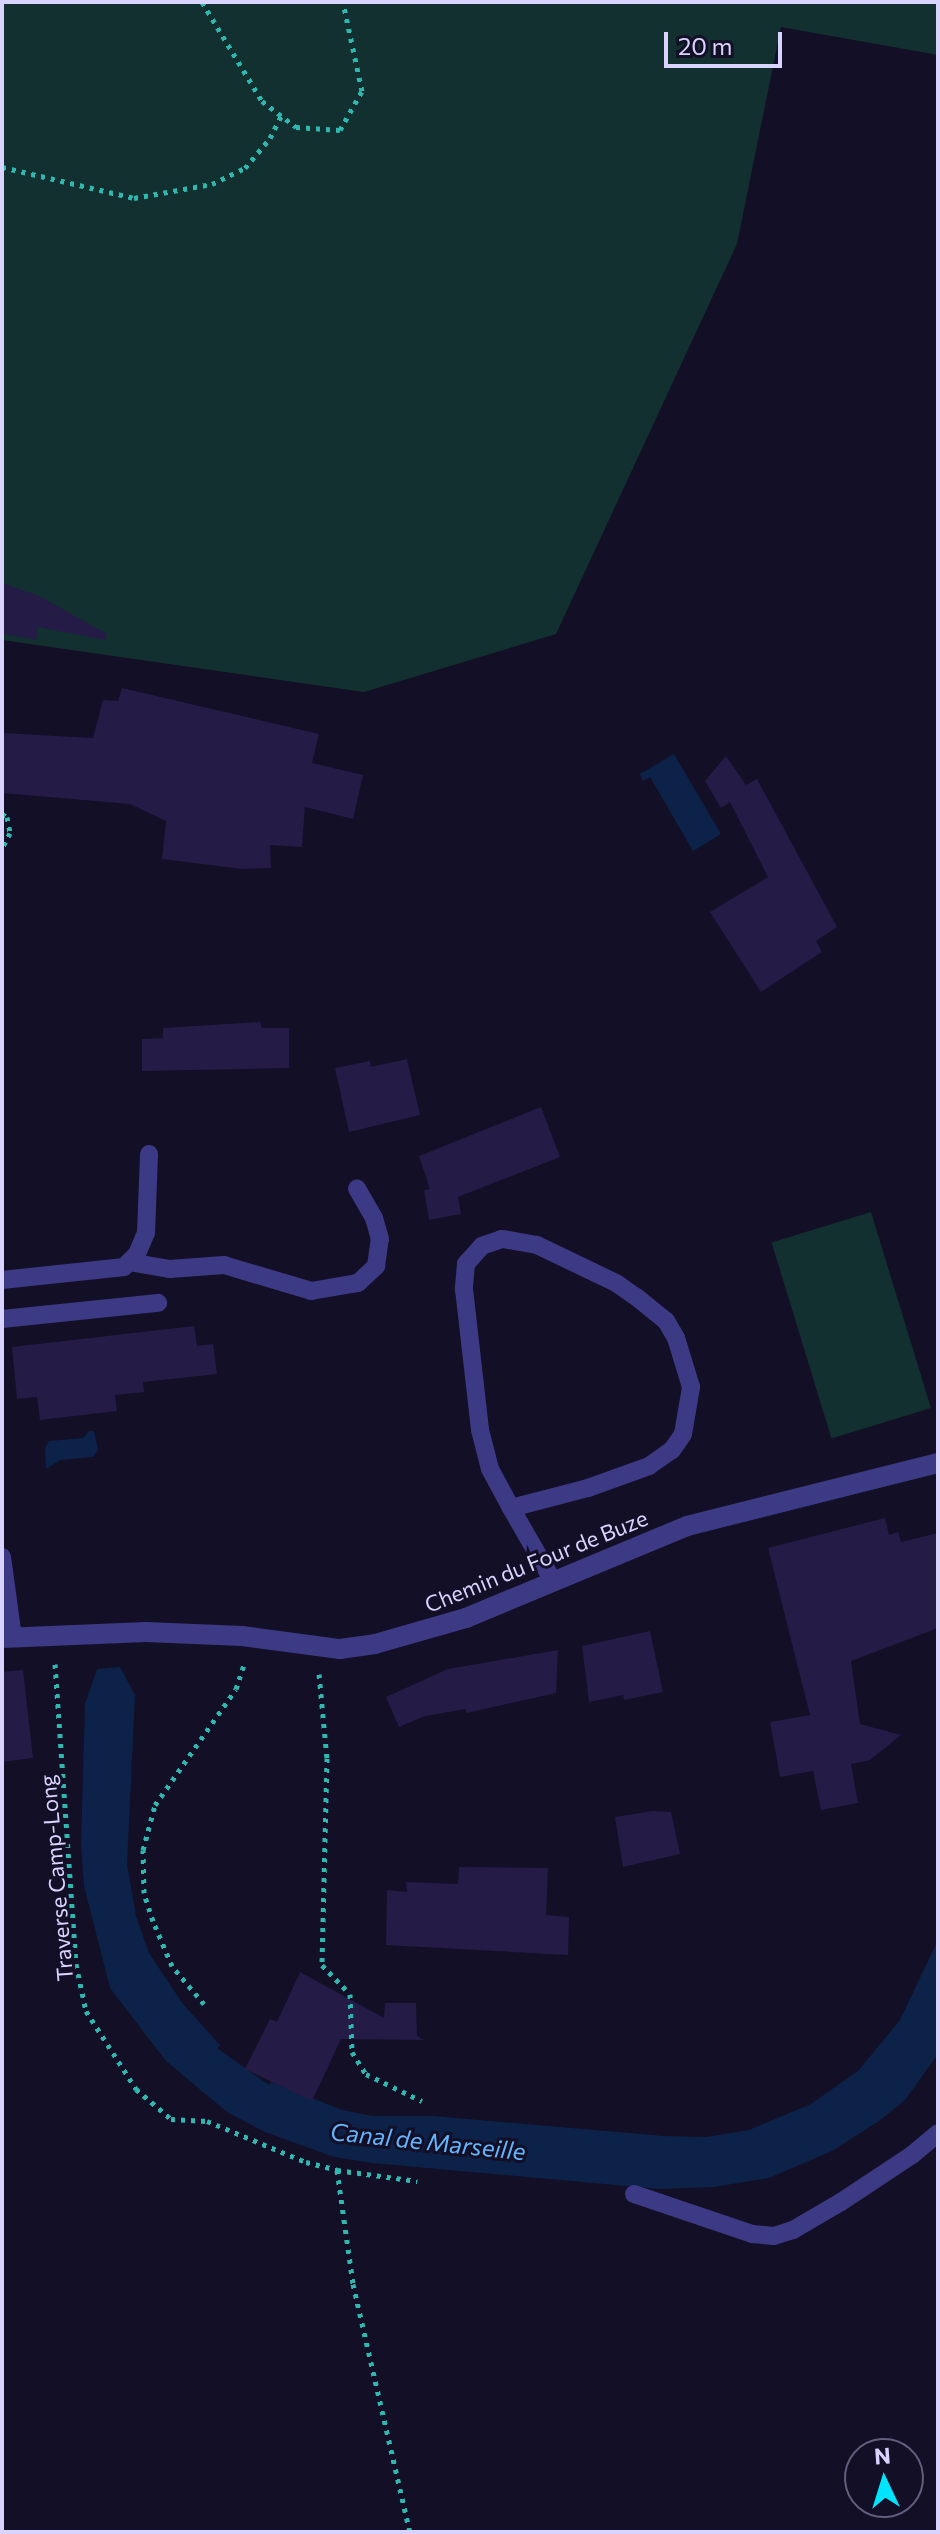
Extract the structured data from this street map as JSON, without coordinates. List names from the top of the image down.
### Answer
{
  "streets": {
    "street": ["Chemin du Four de Buze"],
    "path": ["Traverse Camp-Long"]
  },
  "crossings": [
    ["Chemin du Four de Buze", "Traverse Camp-Long"]
  ],
  "water": ["Canal de Marseille"],
  "scale_bar": "20 m",
  "north": "top"
}
